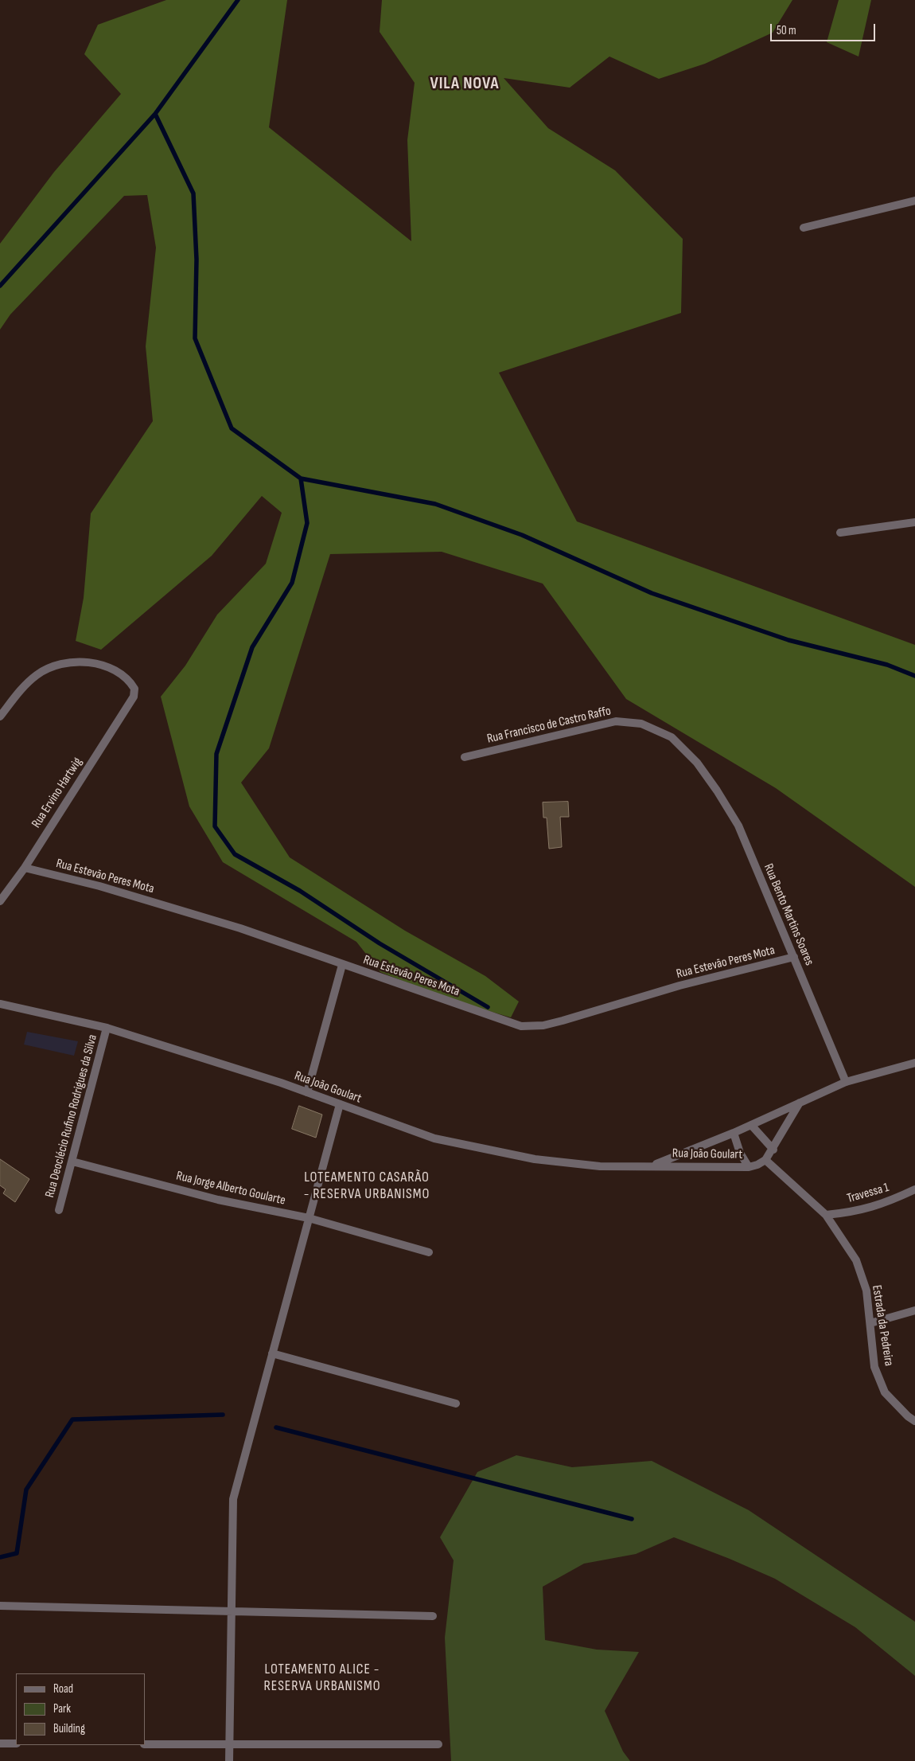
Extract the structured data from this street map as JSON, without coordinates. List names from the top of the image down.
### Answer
{
  "streets": {
    "street": [
      "Rua Francisco de Castro Raffo",
      "Rua Ervino Hartwig",
      "Rua Estevão Peres Mota",
      "Rua Bento Martins Soares",
      "Rua João Goulart",
      "Rua Deoclécio Rufino Rodrigues da Silva",
      "Rua Jorge Alberto Goularte",
      "Travessa 1",
      "Estrada da Pedreira"
    ]
  },
  "crossings": [
    ["Rua Francisco de Castro Raffo", "Rua Bento Martins Soares"],
    ["Rua Ervino Hartwig", "Rua Estevão Peres Mota"],
    ["Rua Estevão Peres Mota", "Rua Bento Martins Soares"],
    ["Rua Bento Martins Soares", "Rua João Goulart"],
    ["Rua João Goulart", "Rua Deoclécio Rufino Rodrigues da Silva"],
    ["Rua João Goulart", "Estrada da Pedreira"],
    ["Rua Deoclécio Rufino Rodrigues da Silva", "Rua Jorge Alberto Goularte"],
    ["Travessa 1", "Estrada da Pedreira"]
  ],
  "districts": ["VILA NOVA", "LOTEAMENTO CASARÃO - RESERVA URBANISMO", "LOTEAMENTO ALICE - RESERVA URBANISMO"],
  "legend": ["Road", "Park", "Building"],
  "scale_bar": "50 m"
}
